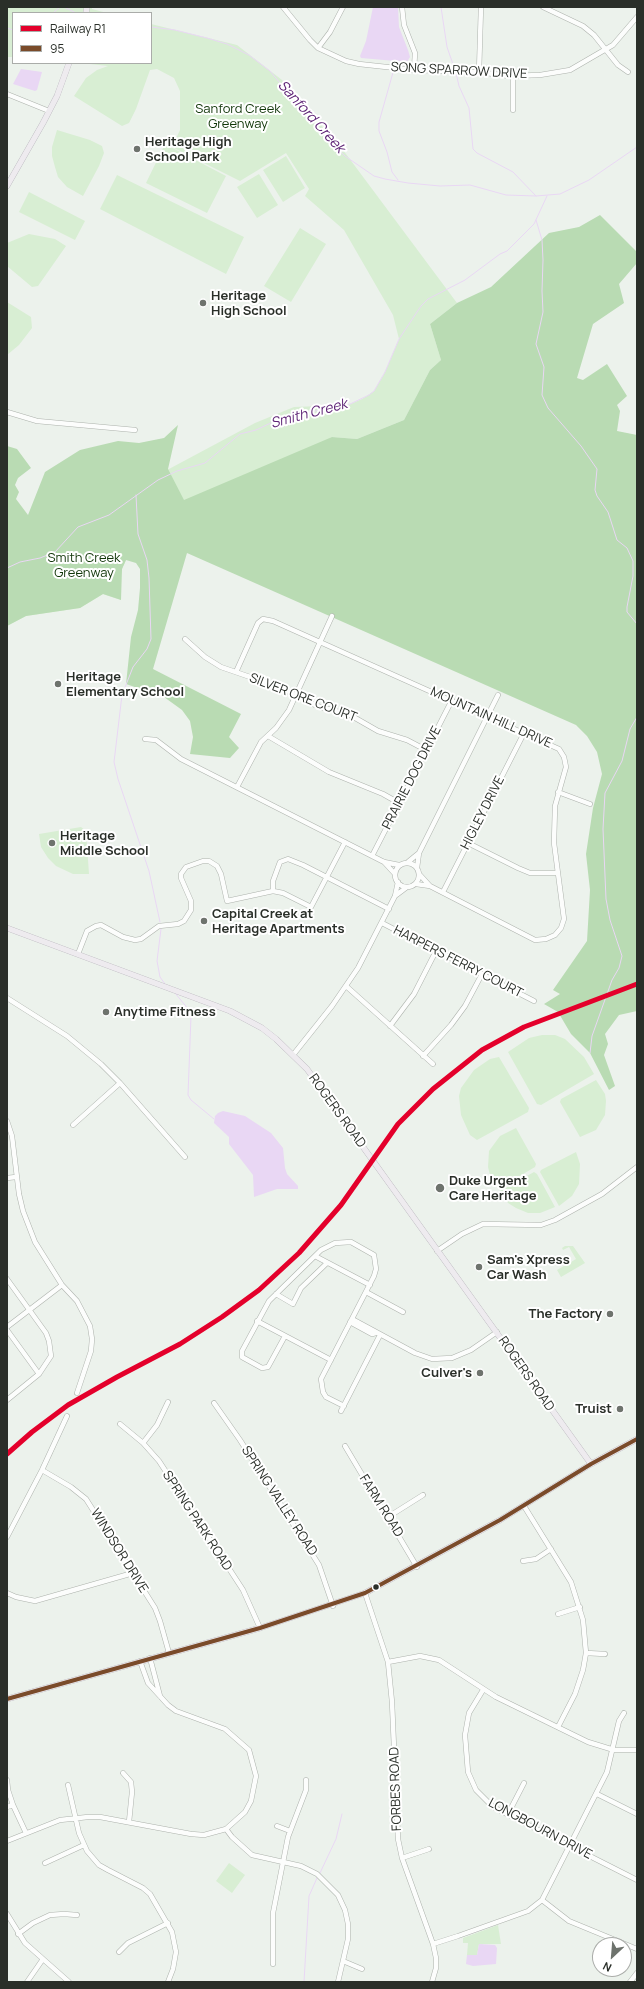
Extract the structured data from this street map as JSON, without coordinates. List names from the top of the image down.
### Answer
{
  "streets": {
    "main road": ["ROGERS ROAD"],
    "street": [
      "SONG SPARROW DRIVE",
      "SILVER ORE COURT",
      "MOUNTAIN HILL DRIVE",
      "PRAIRIE DOG DRIVE",
      "HIGLEY DRIVE",
      "HARPERS FERRY COURT",
      "SPRING VALLEY ROAD",
      "FARM ROAD",
      "SPRING PARK ROAD",
      "WINDSOR DRIVE",
      "FORBES ROAD",
      "LONGBOURN DRIVE"
    ]
  },
  "crossings": [
    ["SILVER ORE COURT", "MOUNTAIN HILL DRIVE"],
    ["SILVER ORE COURT", "PRAIRIE DOG DRIVE"],
    ["MOUNTAIN HILL DRIVE", "PRAIRIE DOG DRIVE"],
    ["MOUNTAIN HILL DRIVE", "HIGLEY DRIVE"]
  ],
  "water": ["Sanford Creek", "Smith Creek"],
  "parks": ["Sanford Creek Greenway", "Smith Creek Greenway"],
  "places": [
    "Heritage High School Park",
    "Heritage High School",
    "Heritage Elementary School",
    "Heritage Middle School",
    "Capital Creek at Heritage Apartments",
    "Anytime Fitness",
    "Duke Urgent Care Heritage",
    "Sam's Xpress Car Wash",
    "The Factory",
    "Culver's",
    "Truist"
  ],
  "lines": ["rail line R1", "transit line 95"],
  "legend": ["Railway R1", "95"],
  "north": "bottom left"
}
